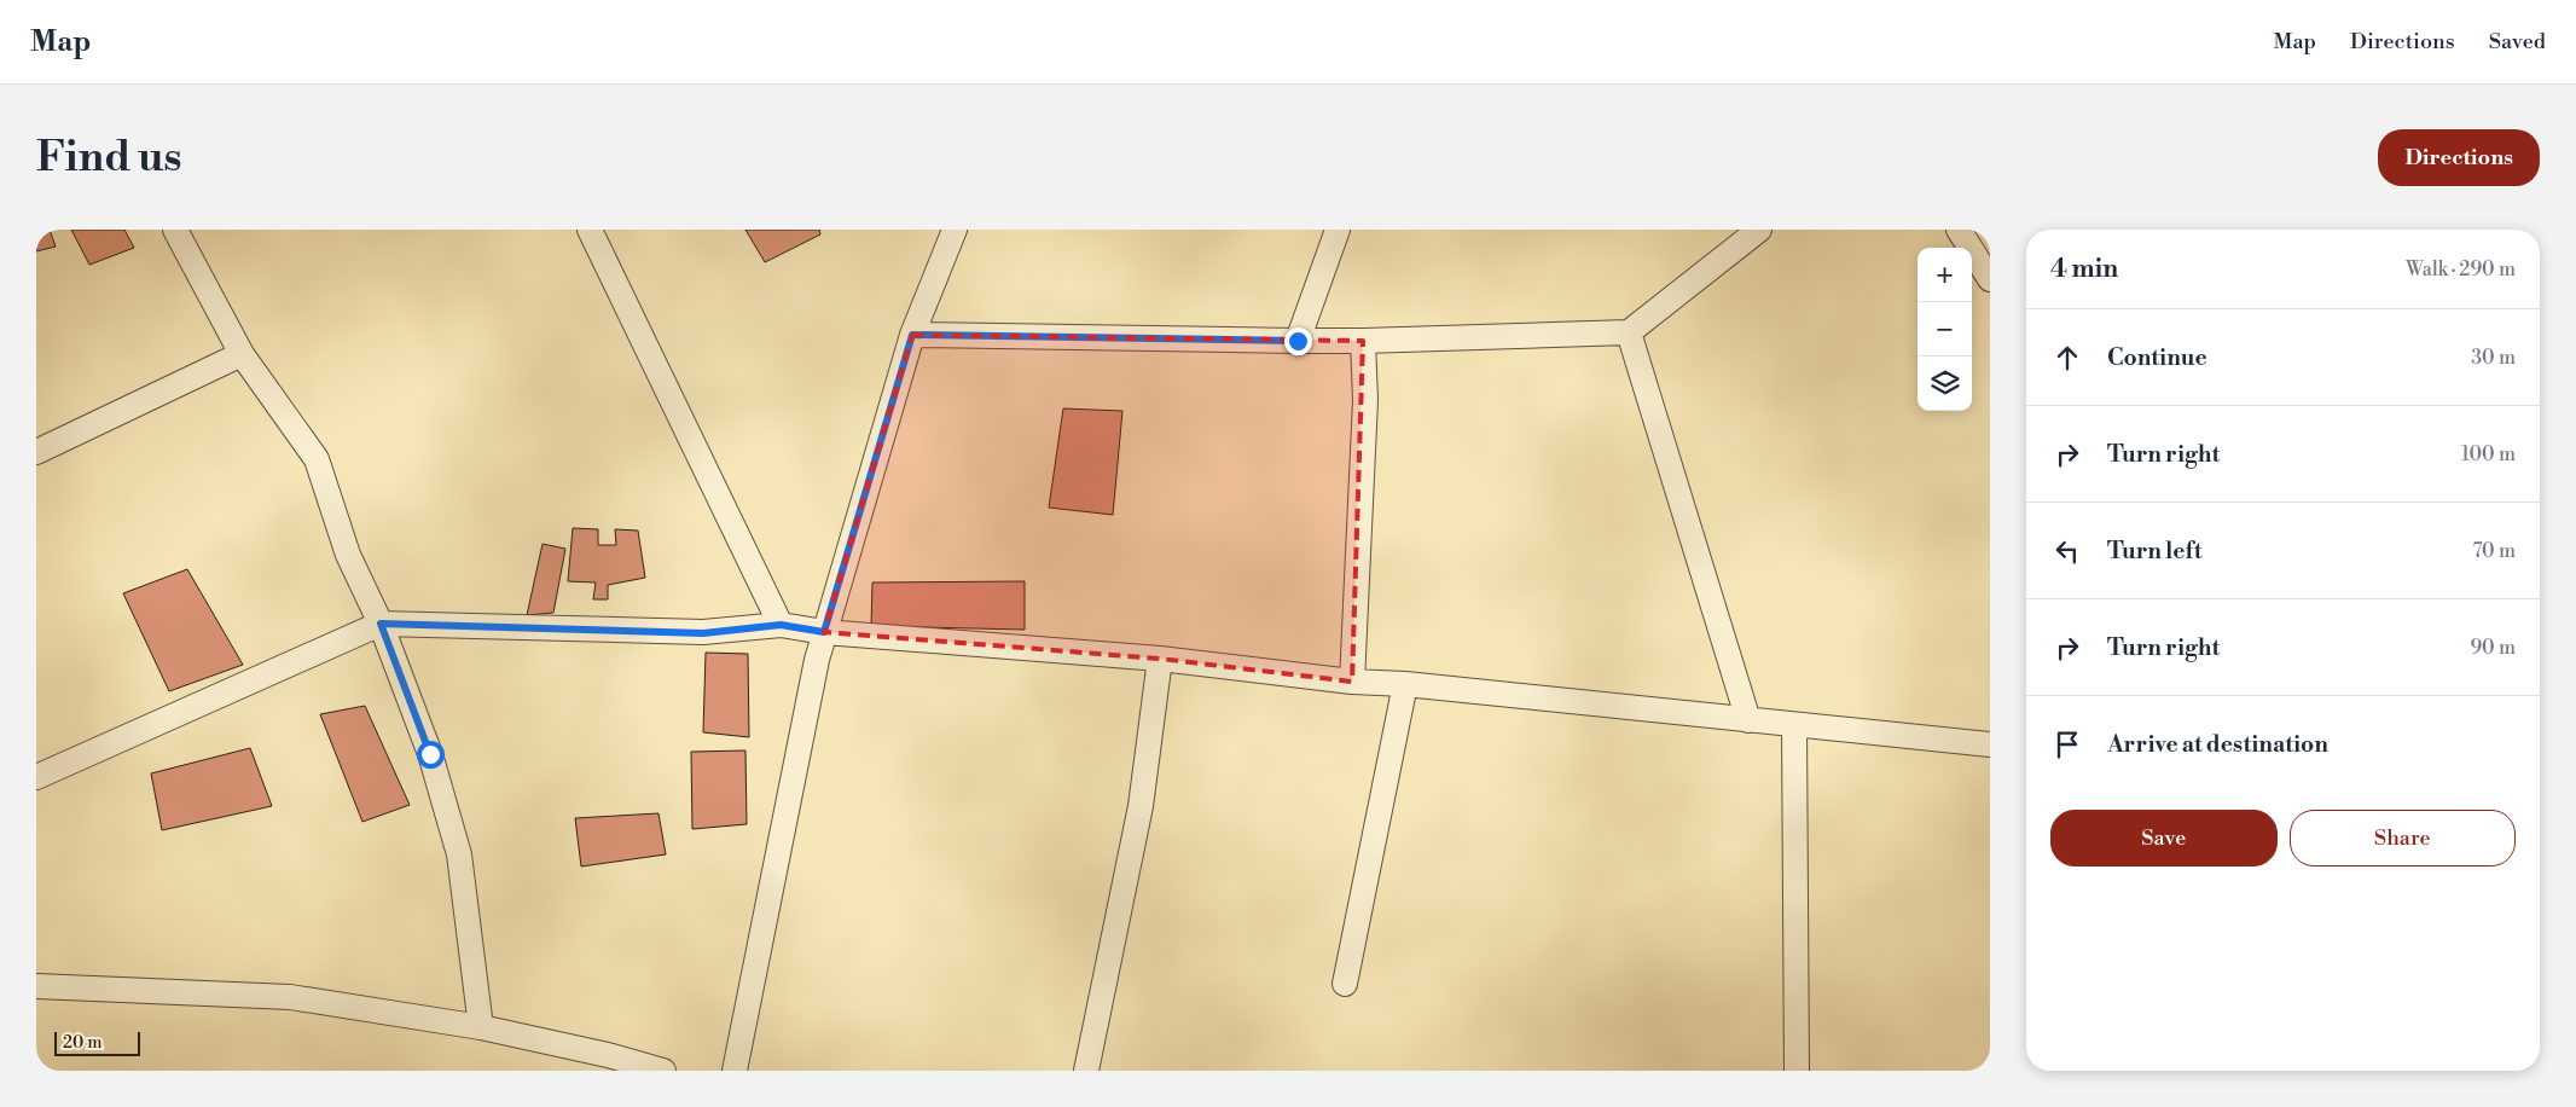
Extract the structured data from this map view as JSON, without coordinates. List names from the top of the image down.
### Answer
{
  "scale_bar": "20 m",
  "page": {
    "header": "Map",
    "nav": ["Map", "Directions", "Saved"],
    "buttons": [
      "Directions",
      ["Save", "Share"]
    ],
    "title": "Find us",
    "heading": ["4 min", "Walk · 290 m"],
    "map_buttons": ["+", "−"],
    "list": [
      ["Continue", "30 m"],
      ["Turn right", "100 m"],
      ["Turn left", "70 m"],
      ["Turn right", "90 m"],
      "Arrive at destination"
    ],
    "scale": "20 m"
  }
}
